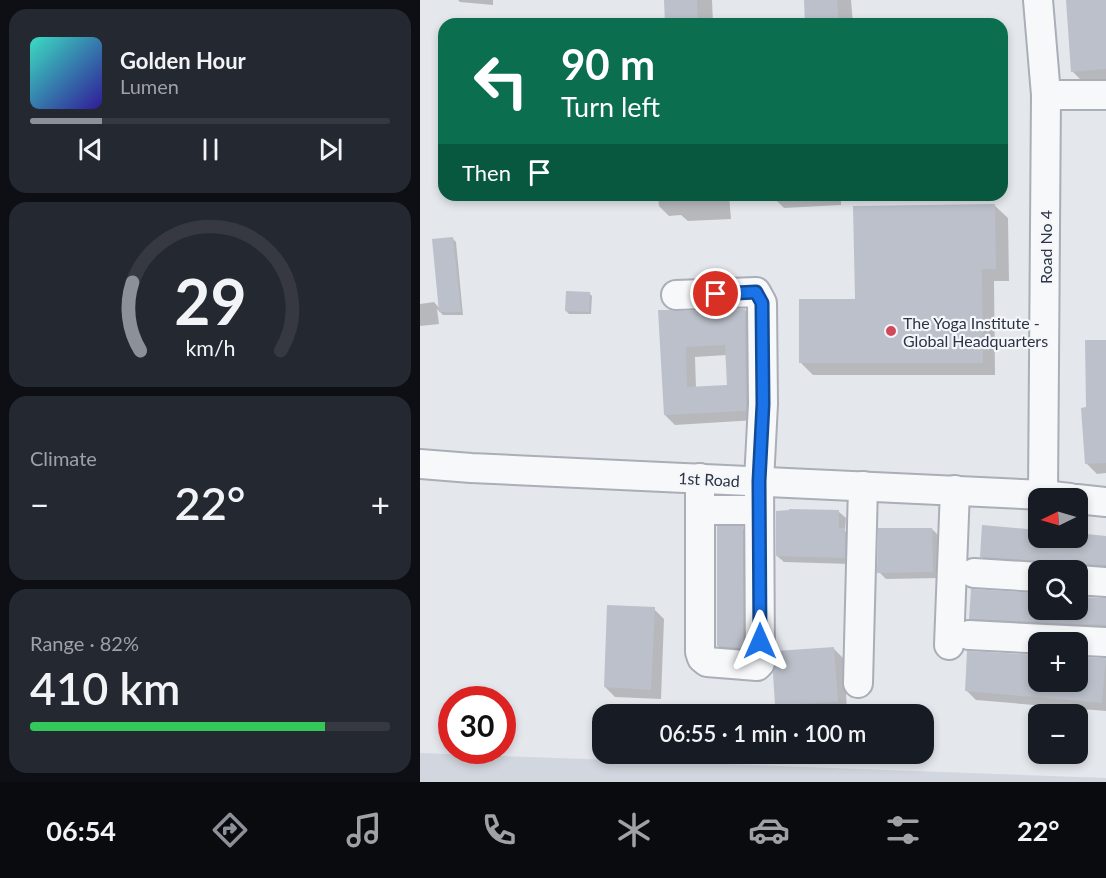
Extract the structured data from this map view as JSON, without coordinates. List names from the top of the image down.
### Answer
{
  "streets": {
    "street": ["Road No 4", "1st Road"]
  },
  "places": ["The Yoga Institute - Global Headquarters"],
  "north": "left",
  "page": {
    "turn": ["90 m", "Turn left"],
    "song": ["Golden Hour", "Lumen"],
    "then": "Then",
    "tile": [
      "Climate",
      ["Range · 82%", "410 km"]
    ],
    "heat": ["−", "22°", "+"],
    "map_buttons": ["+", "−"],
    "limit": "30",
    "trip": "06:55 · 1 min · 100 m",
    "tabs": ["06:54", "22°"],
    "gauge": ["29", "km/h"]
  }
}
